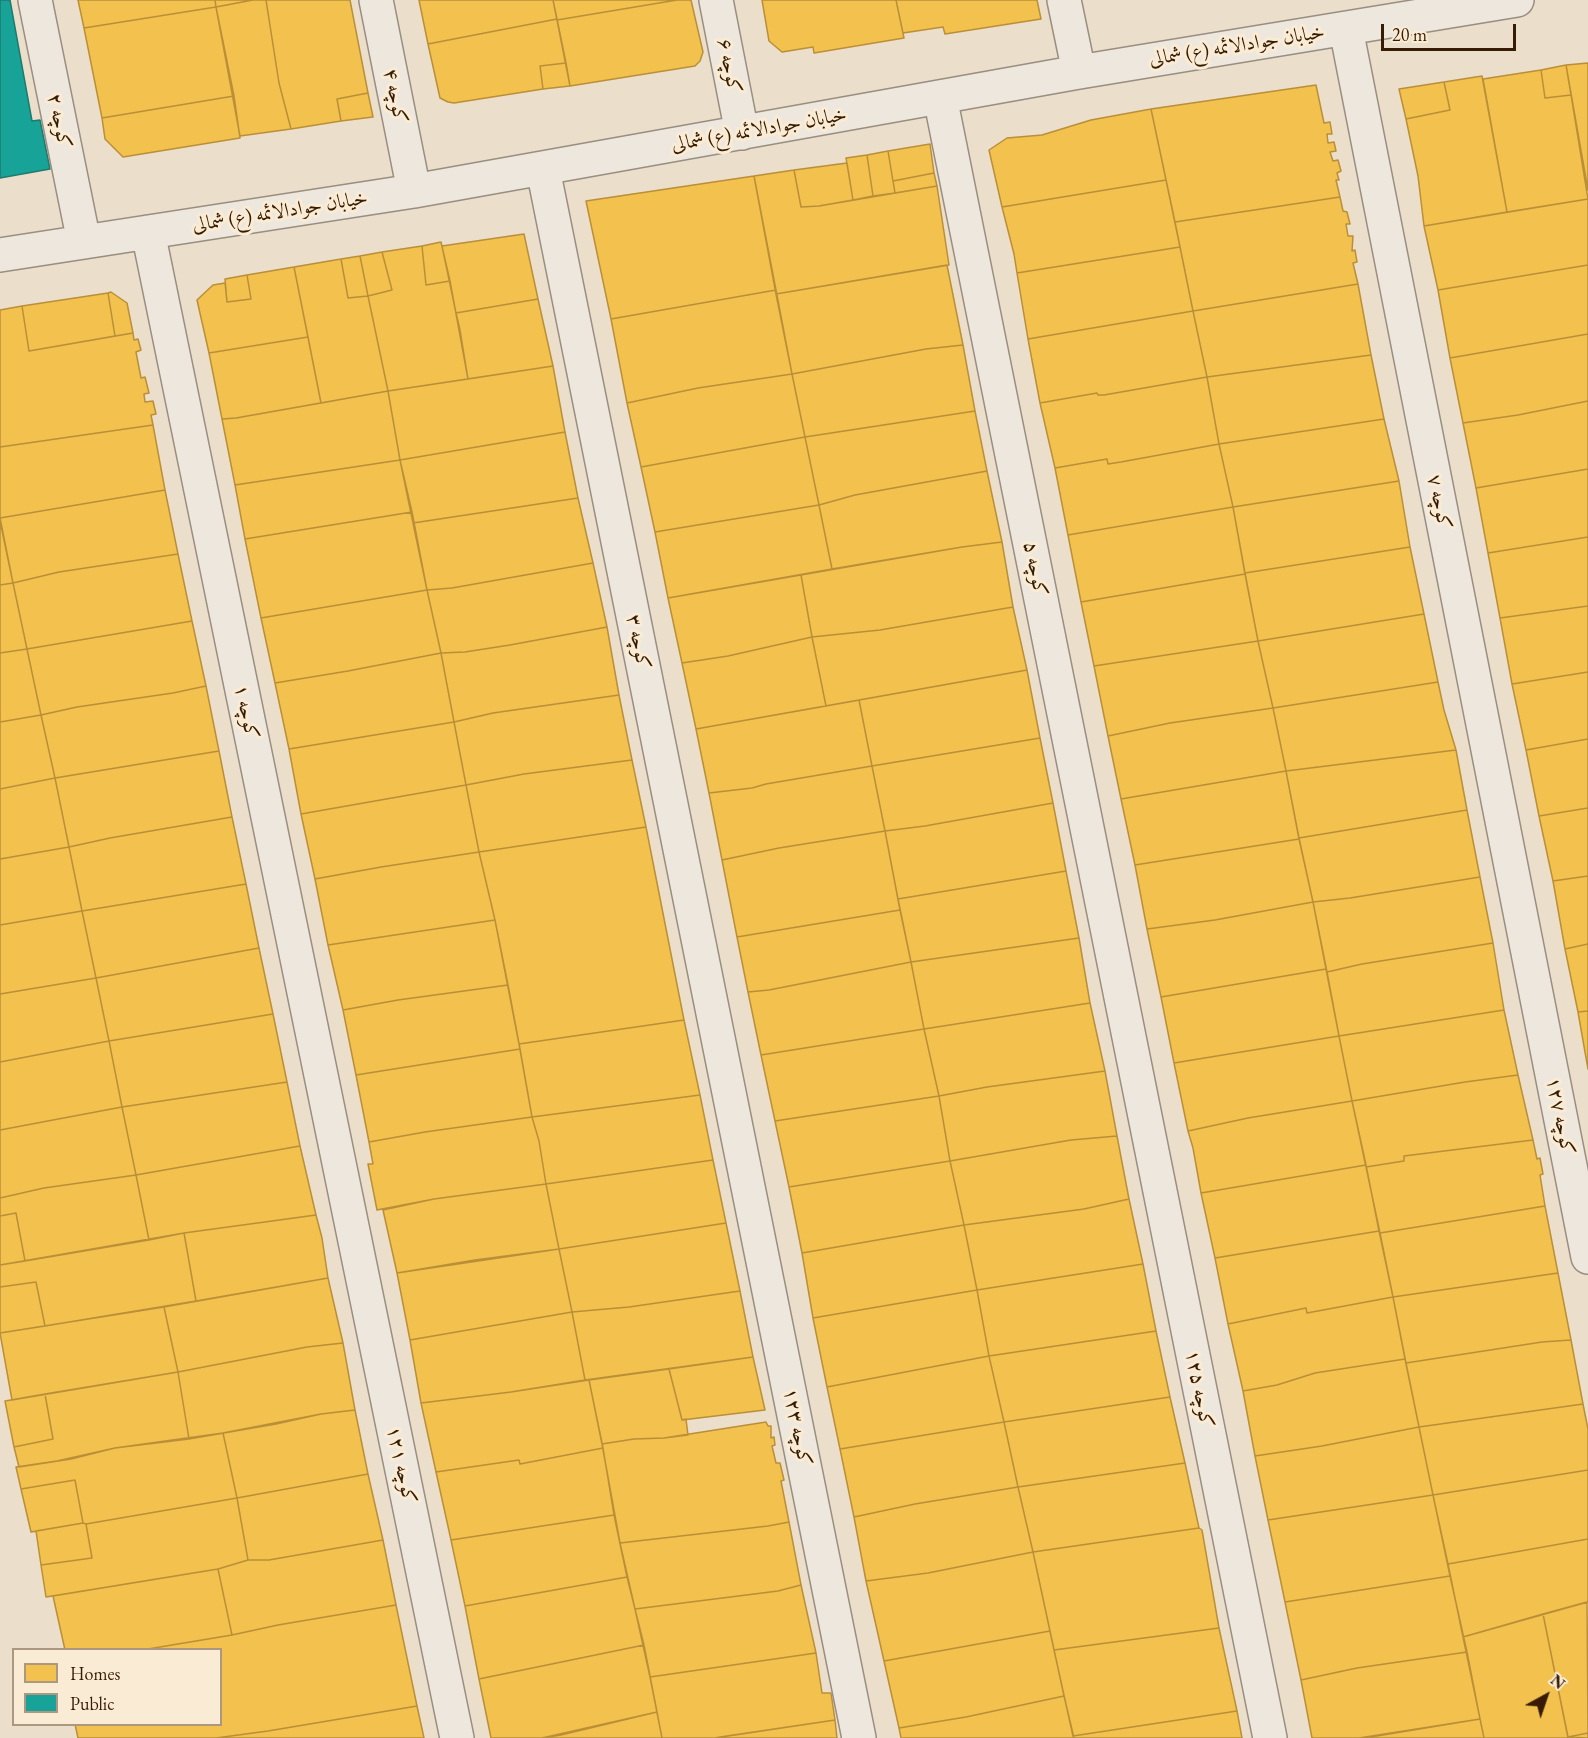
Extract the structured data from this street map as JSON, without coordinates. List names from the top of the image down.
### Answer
{
  "streets": {
    "street": [
      "خیابان جوادالائمه (ع) شمالی",
      "کوچه ۶",
      "کوچه ۴",
      "کوچه ۲",
      "کوچه ۷",
      "کوچه ۵",
      "کوچه ۳",
      "کوچه ۱",
      "کوچه ۱۲۷",
      "کوچه ۱۲۵",
      "کوچه ۱۲۳",
      "کوچه ۱۲۱"
    ]
  },
  "crossings": [
    ["خیابان جوادالائمه (ع) شمالی", "کوچه ۶"],
    ["خیابان جوادالائمه (ع) شمالی", "کوچه ۴"],
    ["خیابان جوادالائمه (ع) شمالی", "کوچه ۲"],
    ["خیابان جوادالائمه (ع) شمالی", "کوچه ۷"],
    ["خیابان جوادالائمه (ع) شمالی", "کوچه ۵"],
    ["خیابان جوادالائمه (ع) شمالی", "کوچه ۳"],
    ["خیابان جوادالائمه (ع) شمالی", "کوچه ۱"],
    ["کوچه ۷", "کوچه ۱۲۷"],
    ["کوچه ۵", "کوچه ۱۲۵"],
    ["کوچه ۳", "کوچه ۱۲۳"],
    ["کوچه ۱", "کوچه ۱۲۱"]
  ],
  "legend": ["Homes", "Public"],
  "scale_bar": "20 m",
  "north": "top right"
}
